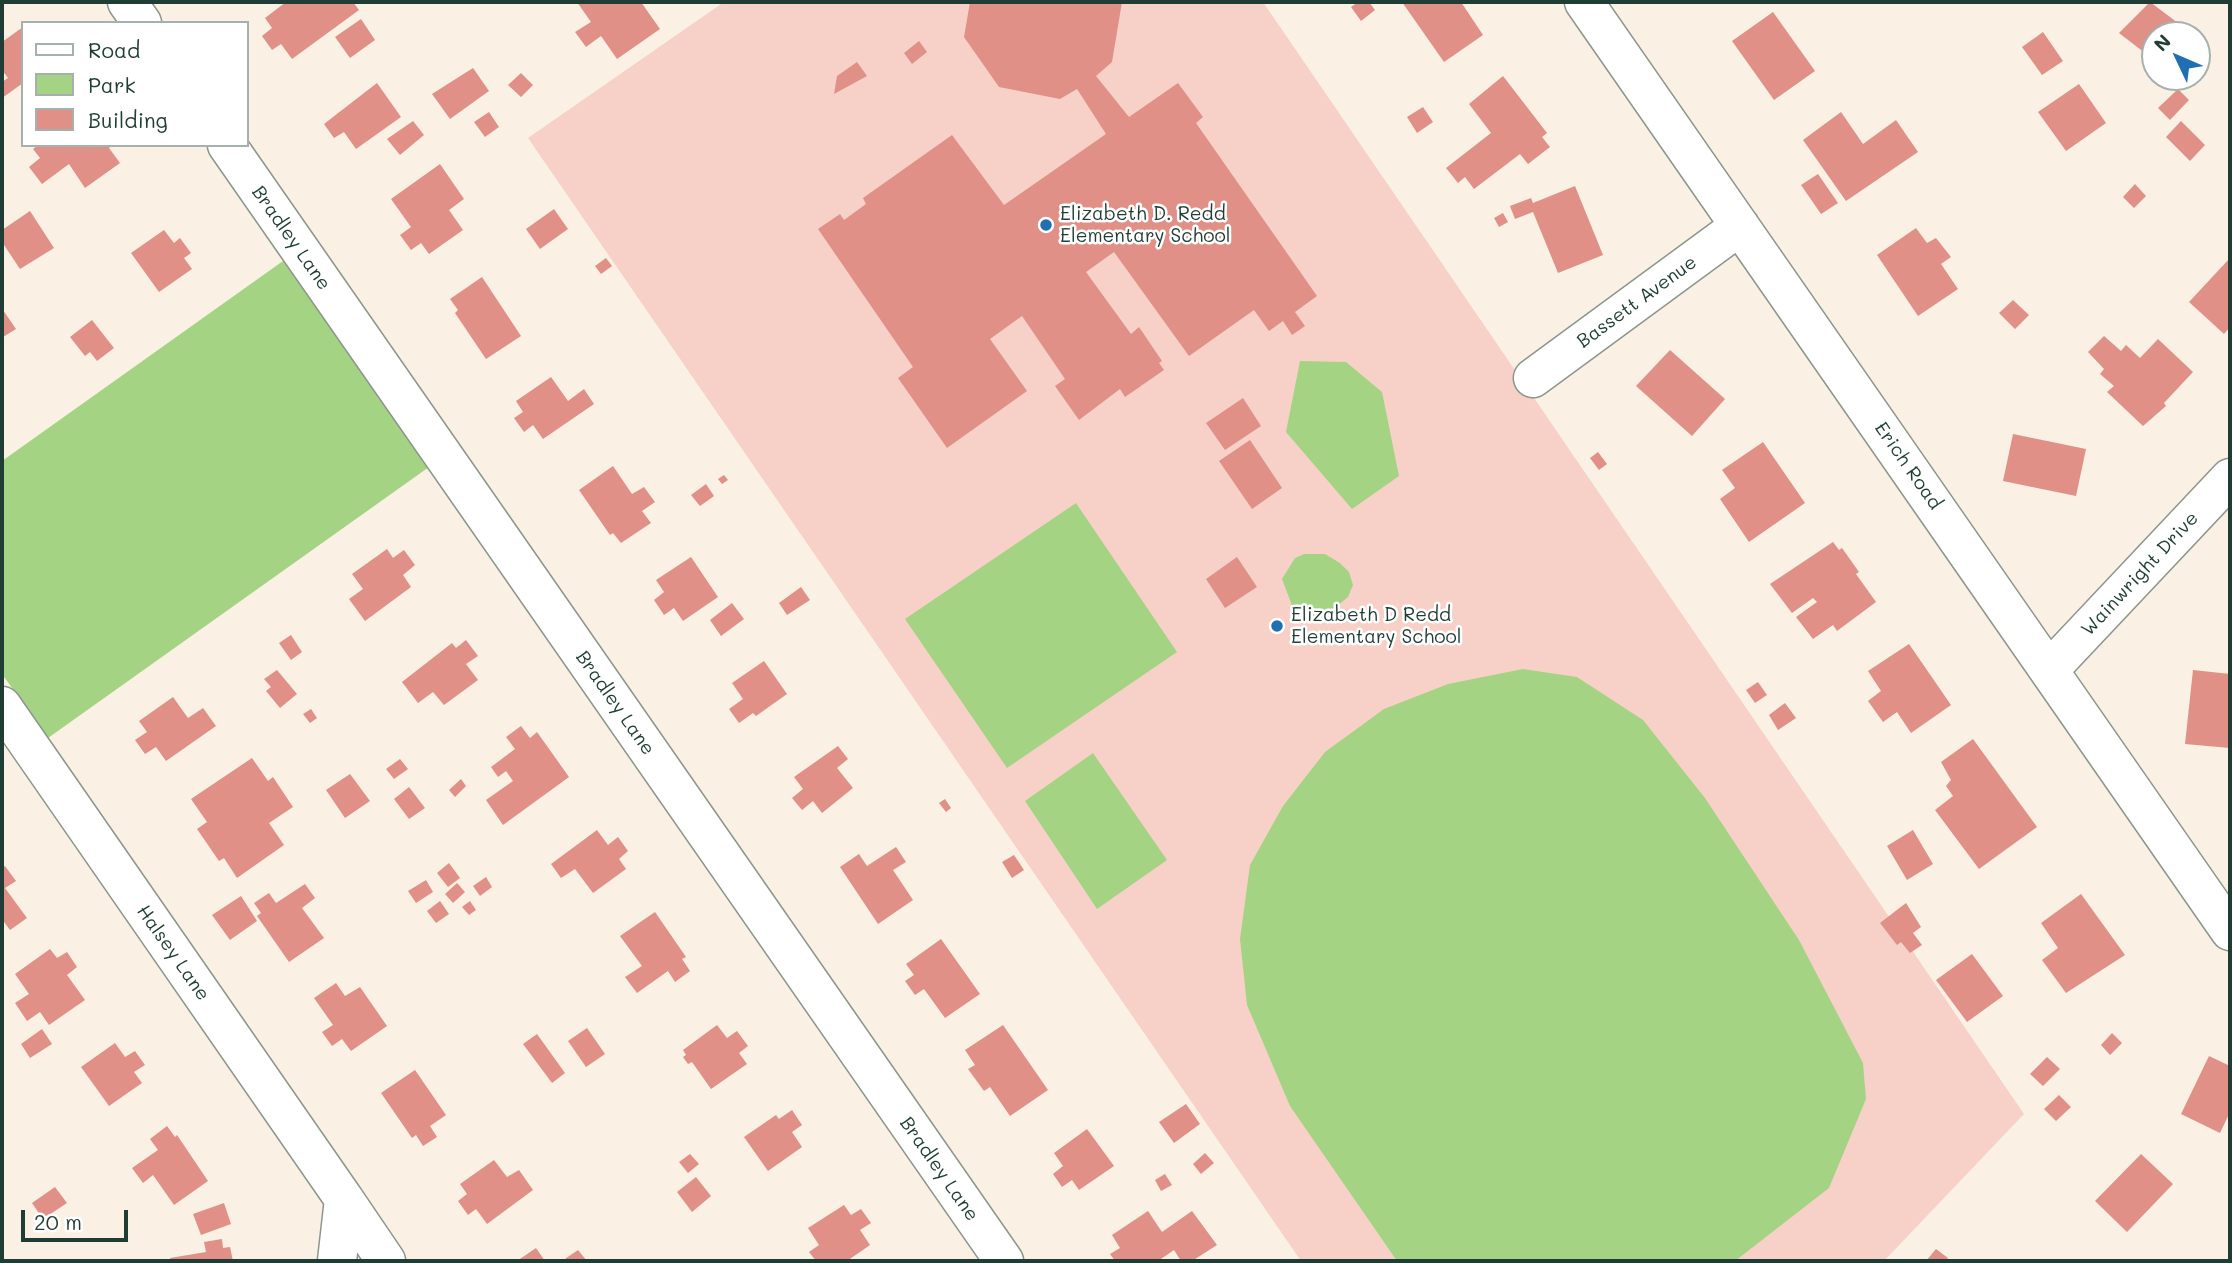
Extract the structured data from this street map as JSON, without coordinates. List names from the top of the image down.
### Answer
{
  "streets": {
    "street": [
      "Bradley Lane",
      "Bassett Avenue",
      "Erich Road",
      "Wainwright Drive",
      "Halsey Lane"
    ]
  },
  "crossings": [
    ["Bassett Avenue", "Erich Road"],
    ["Erich Road", "Wainwright Drive"]
  ],
  "places": ["Elizabeth D. Redd Elementary School", "Elizabeth D Redd Elementary School"],
  "legend": ["Road", "Park", "Building"],
  "scale_bar": "20 m",
  "north": "top left"
}
